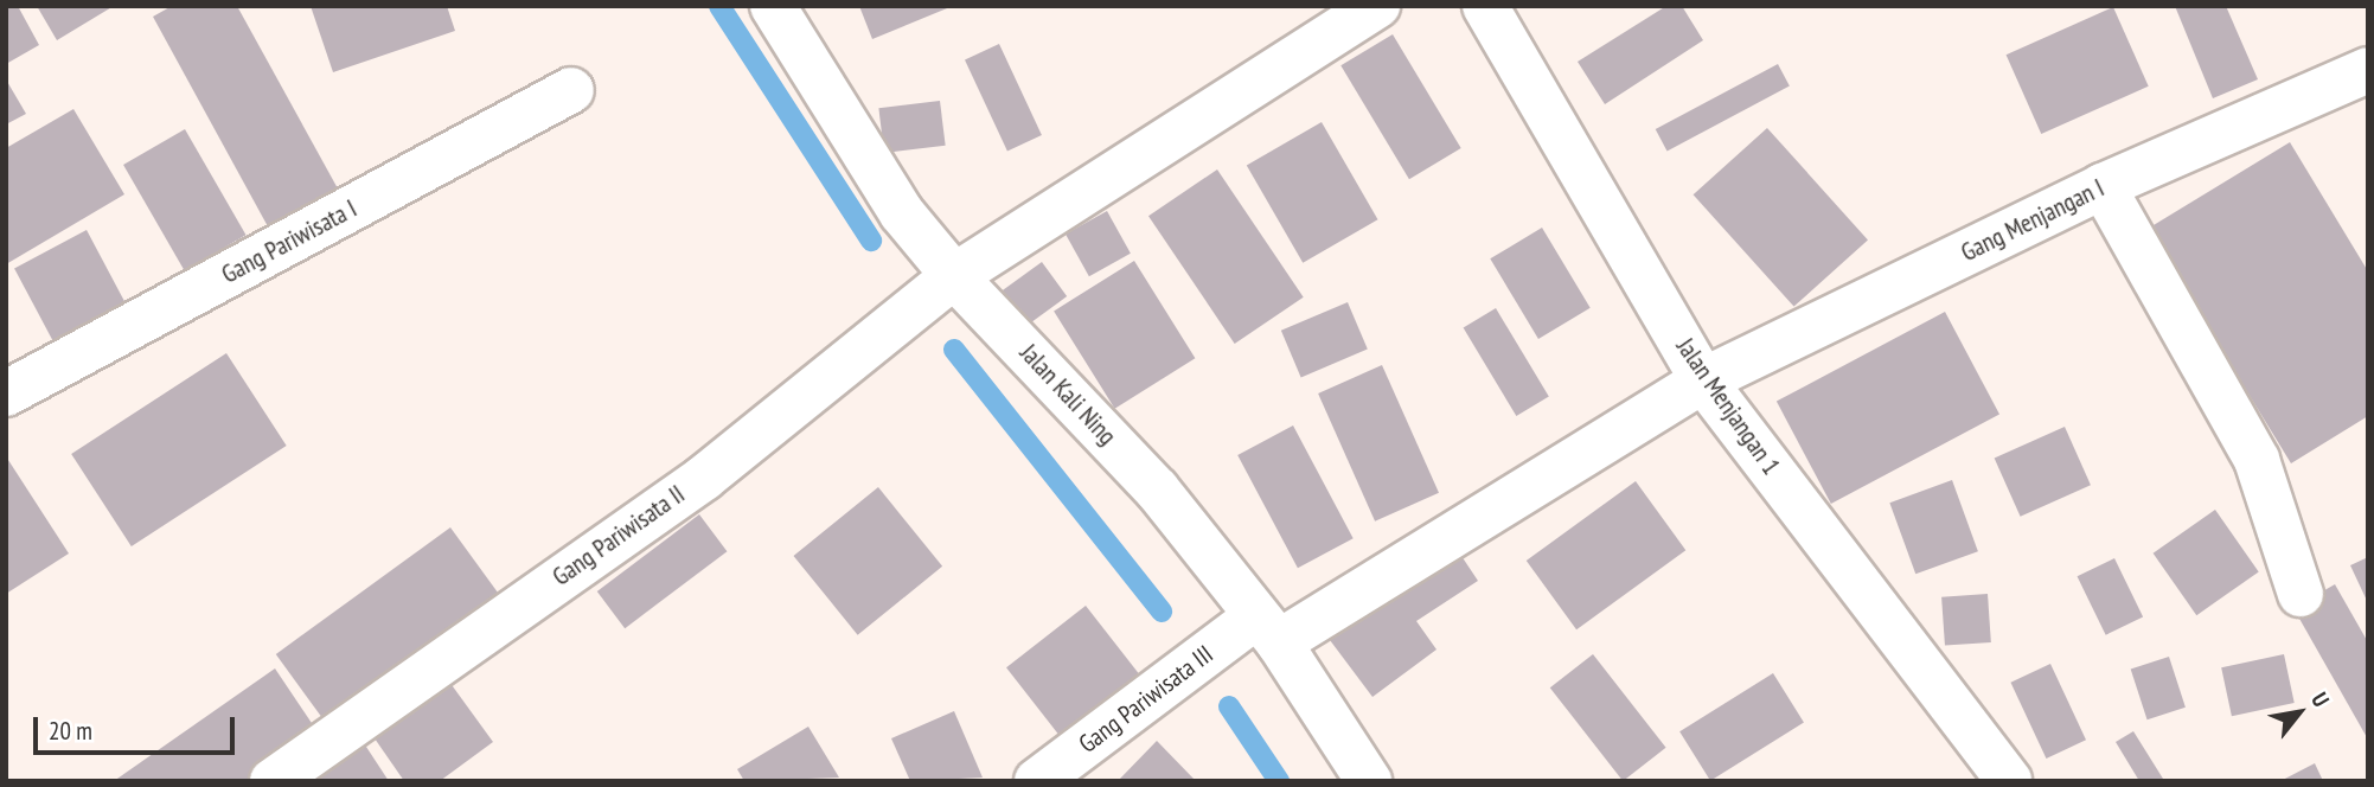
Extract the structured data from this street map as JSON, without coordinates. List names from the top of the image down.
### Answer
{
  "streets": {
    "street": [
      "Gang Menjangan I",
      "Gang Pariwisata I",
      "Jalan Kali Ning",
      "Jalan Menjangan 1",
      "Gang Pariwisata II",
      "Gang Pariwisata III"
    ]
  },
  "crossings": [
    ["Gang Menjangan I", "Jalan Kali Ning"],
    ["Gang Menjangan I", "Jalan Menjangan 1"],
    ["Gang Menjangan I", "Gang Pariwisata III"],
    ["Jalan Kali Ning", "Gang Pariwisata II"],
    ["Jalan Kali Ning", "Gang Pariwisata III"]
  ],
  "scale_bar": "20 m",
  "north": "top right"
}
